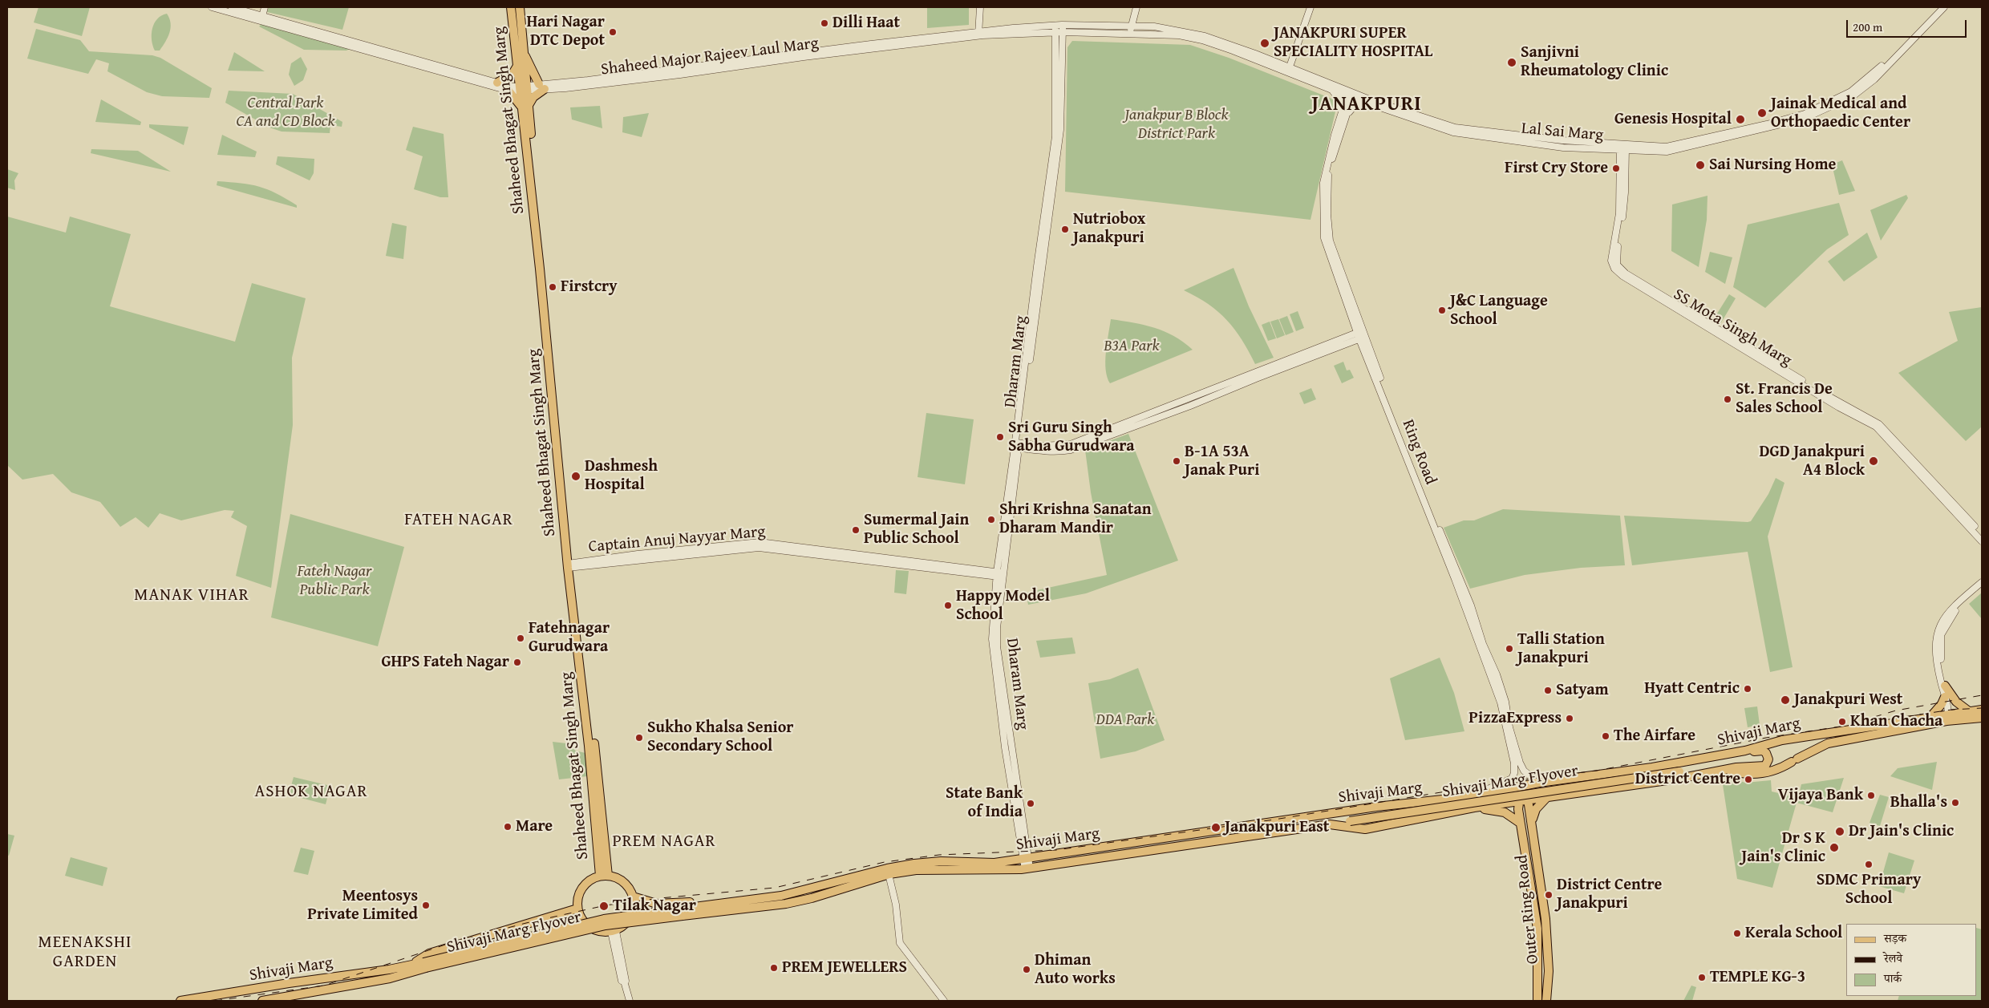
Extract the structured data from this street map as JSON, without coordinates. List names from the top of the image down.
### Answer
{
  "streets": {
    "main road": [
      "Shaheed Bhagat Singh Marg",
      "Shivaji Marg",
      "Shivaji Marg Flyover",
      "Outer Ring Road"
    ],
    "street": [
      "Shaheed Major Rajeev Laul Marg",
      "Lal Sai Marg",
      "SS Mota Singh Marg",
      "Dharam Marg",
      "Ring Road",
      "Captain Anuj Nayyar Marg"
    ]
  },
  "crossings": [
    ["Shaheed Major Rajeev Laul Marg", "Shaheed Bhagat Singh Marg"],
    ["Shaheed Major Rajeev Laul Marg", "Lal Sai Marg"],
    ["Shaheed Major Rajeev Laul Marg", "Dharam Marg"],
    ["Shaheed Bhagat Singh Marg", "Captain Anuj Nayyar Marg"],
    ["Lal Sai Marg", "SS Mota Singh Marg"],
    ["Lal Sai Marg", "Ring Road"],
    ["Dharam Marg", "Captain Anuj Nayyar Marg"],
    ["Dharam Marg", "Shivaji Marg"],
    ["Ring Road", "Shivaji Marg"],
    ["Shivaji Marg", "Shivaji Marg Flyover"],
    ["Shivaji Marg", "Outer Ring Road"]
  ],
  "districts": [
    "JANAKPURI",
    "FATEH NAGAR",
    "MANAK VIHAR",
    "ASHOK NAGAR",
    "PREM NAGAR",
    "MEENAKSHI GARDEN"
  ],
  "parks": [
    "Central Park CA and CD Block",
    "Janakpur B Block District Park",
    "B3A Park",
    "Fateh Nagar Public Park",
    "DDA Park"
  ],
  "places": [
    "Dilli Haat",
    "Hari Nagar DTC Depot",
    "JANAKPURI SUPER SPECIALITY HOSPITAL",
    "Sanjivni Rheumatology Clinic",
    "Jainak Medical and Orthopaedic Center",
    "Genesis Hospital",
    "Sai Nursing Home",
    "First Cry Store",
    "Nutriobox Janakpuri",
    "Firstcry",
    "J&C Language School",
    "St. Francis De Sales School",
    "Sri Guru Singh Sabha Gurudwara",
    "B-1A 53A Janak Puri",
    "DGD Janakpuri A4 Block",
    "Dashmesh Hospital",
    "Shri Krishna Sanatan Dharam Mandir",
    "Sumermal Jain Public School",
    "Happy Model School",
    "Fatehnagar Gurudwara",
    "Talli Station Janakpuri",
    "GHPS Fateh Nagar",
    "Hyatt Centric",
    "Satyam",
    "Janakpuri West",
    "PizzaExpress",
    "Khan Chacha",
    "The Airfare",
    "Sukho Khalsa Senior Secondary School",
    "District Centre",
    "Vijaya Bank",
    "Bhalla's",
    "State Bank of India",
    "Mare",
    "Janakpuri East",
    "Dr Jain's Clinic",
    "Dr S K Jain's Clinic",
    "SDMC Primary School",
    "District Centre Janakpuri",
    "Meentosys Private Limited",
    "Tilak Nagar",
    "Kerala School",
    "PREM JEWELLERS",
    "Dhiman Auto works",
    "TEMPLE KG-3"
  ],
  "legend": ["सड़क", "रेलवे", "पार्क"],
  "scale_bar": "200 m"
}
